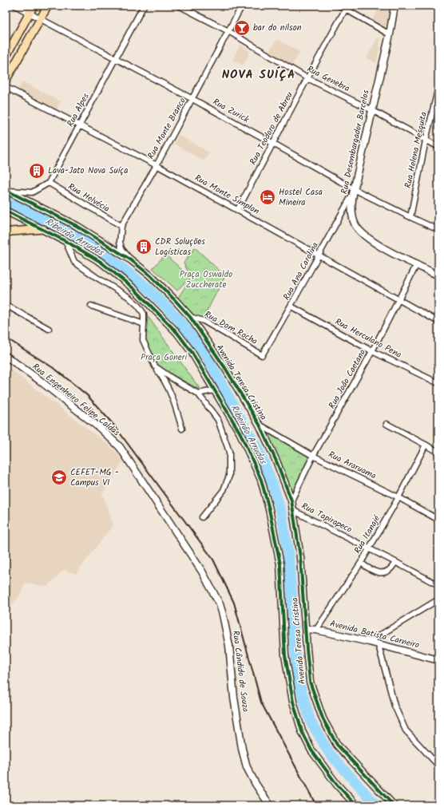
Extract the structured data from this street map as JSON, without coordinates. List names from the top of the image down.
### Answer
{
  "streets": {
    "main road": [
      "Rua Desembargador Barcelos",
      "Avenida Teresa Cristina",
      "Rua Engenheiro Felipe Caldas",
      "Avenida Batista Carneiro",
      "Rua Cândido de Souza"
    ],
    "street": [
      "Rua Genebra",
      "Rua Alpes",
      "Rua Zurick",
      "Rua Monte Branco",
      "Rua Teodoro de Abreu",
      "Rua Helena Mesquita",
      "Rua Monte Simplon",
      "Rua Helvécia",
      "Rua Ana Carolina",
      "Rua Dom Rocha",
      "Rua Herculano Pena",
      "Rua João Caetano",
      "Rua Araruama",
      "Rua Tapirapeco",
      "Rua Itanajé"
    ]
  },
  "crossings": [
    ["Rua Genebra", "Rua Monte Branco"],
    ["Rua Genebra", "Rua Teodoro de Abreu"],
    ["Rua Genebra", "Rua Desembargador Barcelos"],
    ["Rua Genebra", "Rua Helena Mesquita"],
    ["Rua Alpes", "Rua Zurick"],
    ["Rua Alpes", "Rua Monte Simplon"],
    ["Rua Alpes", "Rua Helvécia"],
    ["Rua Zurick", "Rua Monte Branco"],
    ["Rua Zurick", "Rua Teodoro de Abreu"],
    ["Rua Zurick", "Rua Desembargador Barcelos"],
    ["Rua Zurick", "Rua Helena Mesquita"],
    ["Rua Zurick", "Rua Ana Carolina"],
    ["Rua Monte Branco", "Rua Monte Simplon"],
    ["Rua Monte Branco", "Rua Helvécia"],
    ["Rua Monte Branco", "Avenida Teresa Cristina"],
    ["Rua Teodoro de Abreu", "Rua Monte Simplon"],
    ["Rua Desembargador Barcelos", "Rua Ana Carolina"],
    ["Rua Desembargador Barcelos", "Rua João Caetano"],
    ["Rua Monte Simplon", "Rua Ana Carolina"],
    ["Rua Monte Simplon", "Rua João Caetano"],
    ["Rua Ana Carolina", "Rua Dom Rocha"],
    ["Rua Ana Carolina", "Rua Herculano Pena"],
    ["Rua Dom Rocha", "Avenida Teresa Cristina"],
    ["Rua Herculano Pena", "Rua João Caetano"],
    ["Rua João Caetano", "Avenida Teresa Cristina"],
    ["Rua João Caetano", "Rua Araruama"],
    ["Avenida Teresa Cristina", "Rua Araruama"],
    ["Avenida Teresa Cristina", "Rua Tapirapeco"],
    ["Avenida Teresa Cristina", "Avenida Batista Carneiro"],
    ["Rua Engenheiro Felipe Caldas", "Rua Cândido de Souza"],
    ["Rua Araruama", "Rua Itanajé"],
    ["Rua Tapirapeco", "Rua Itanajé"],
    ["Rua Itanajé", "Avenida Batista Carneiro"]
  ],
  "districts": ["NOVA SUÍÇA"],
  "water": ["Ribeirão Arrudas"],
  "parks": ["Praça Oswaldo Zuccherate", "Praça Goneri"],
  "places": {
    "bar": ["bar do nilson"],
    "building": ["Lava-Jato Nova Suíça", "CDR Soluções Logísticas"],
    "hotel": ["Hostel Casa Mineira"],
    "school or university": ["CEFET-MG - Campus VI"]
  }
}
